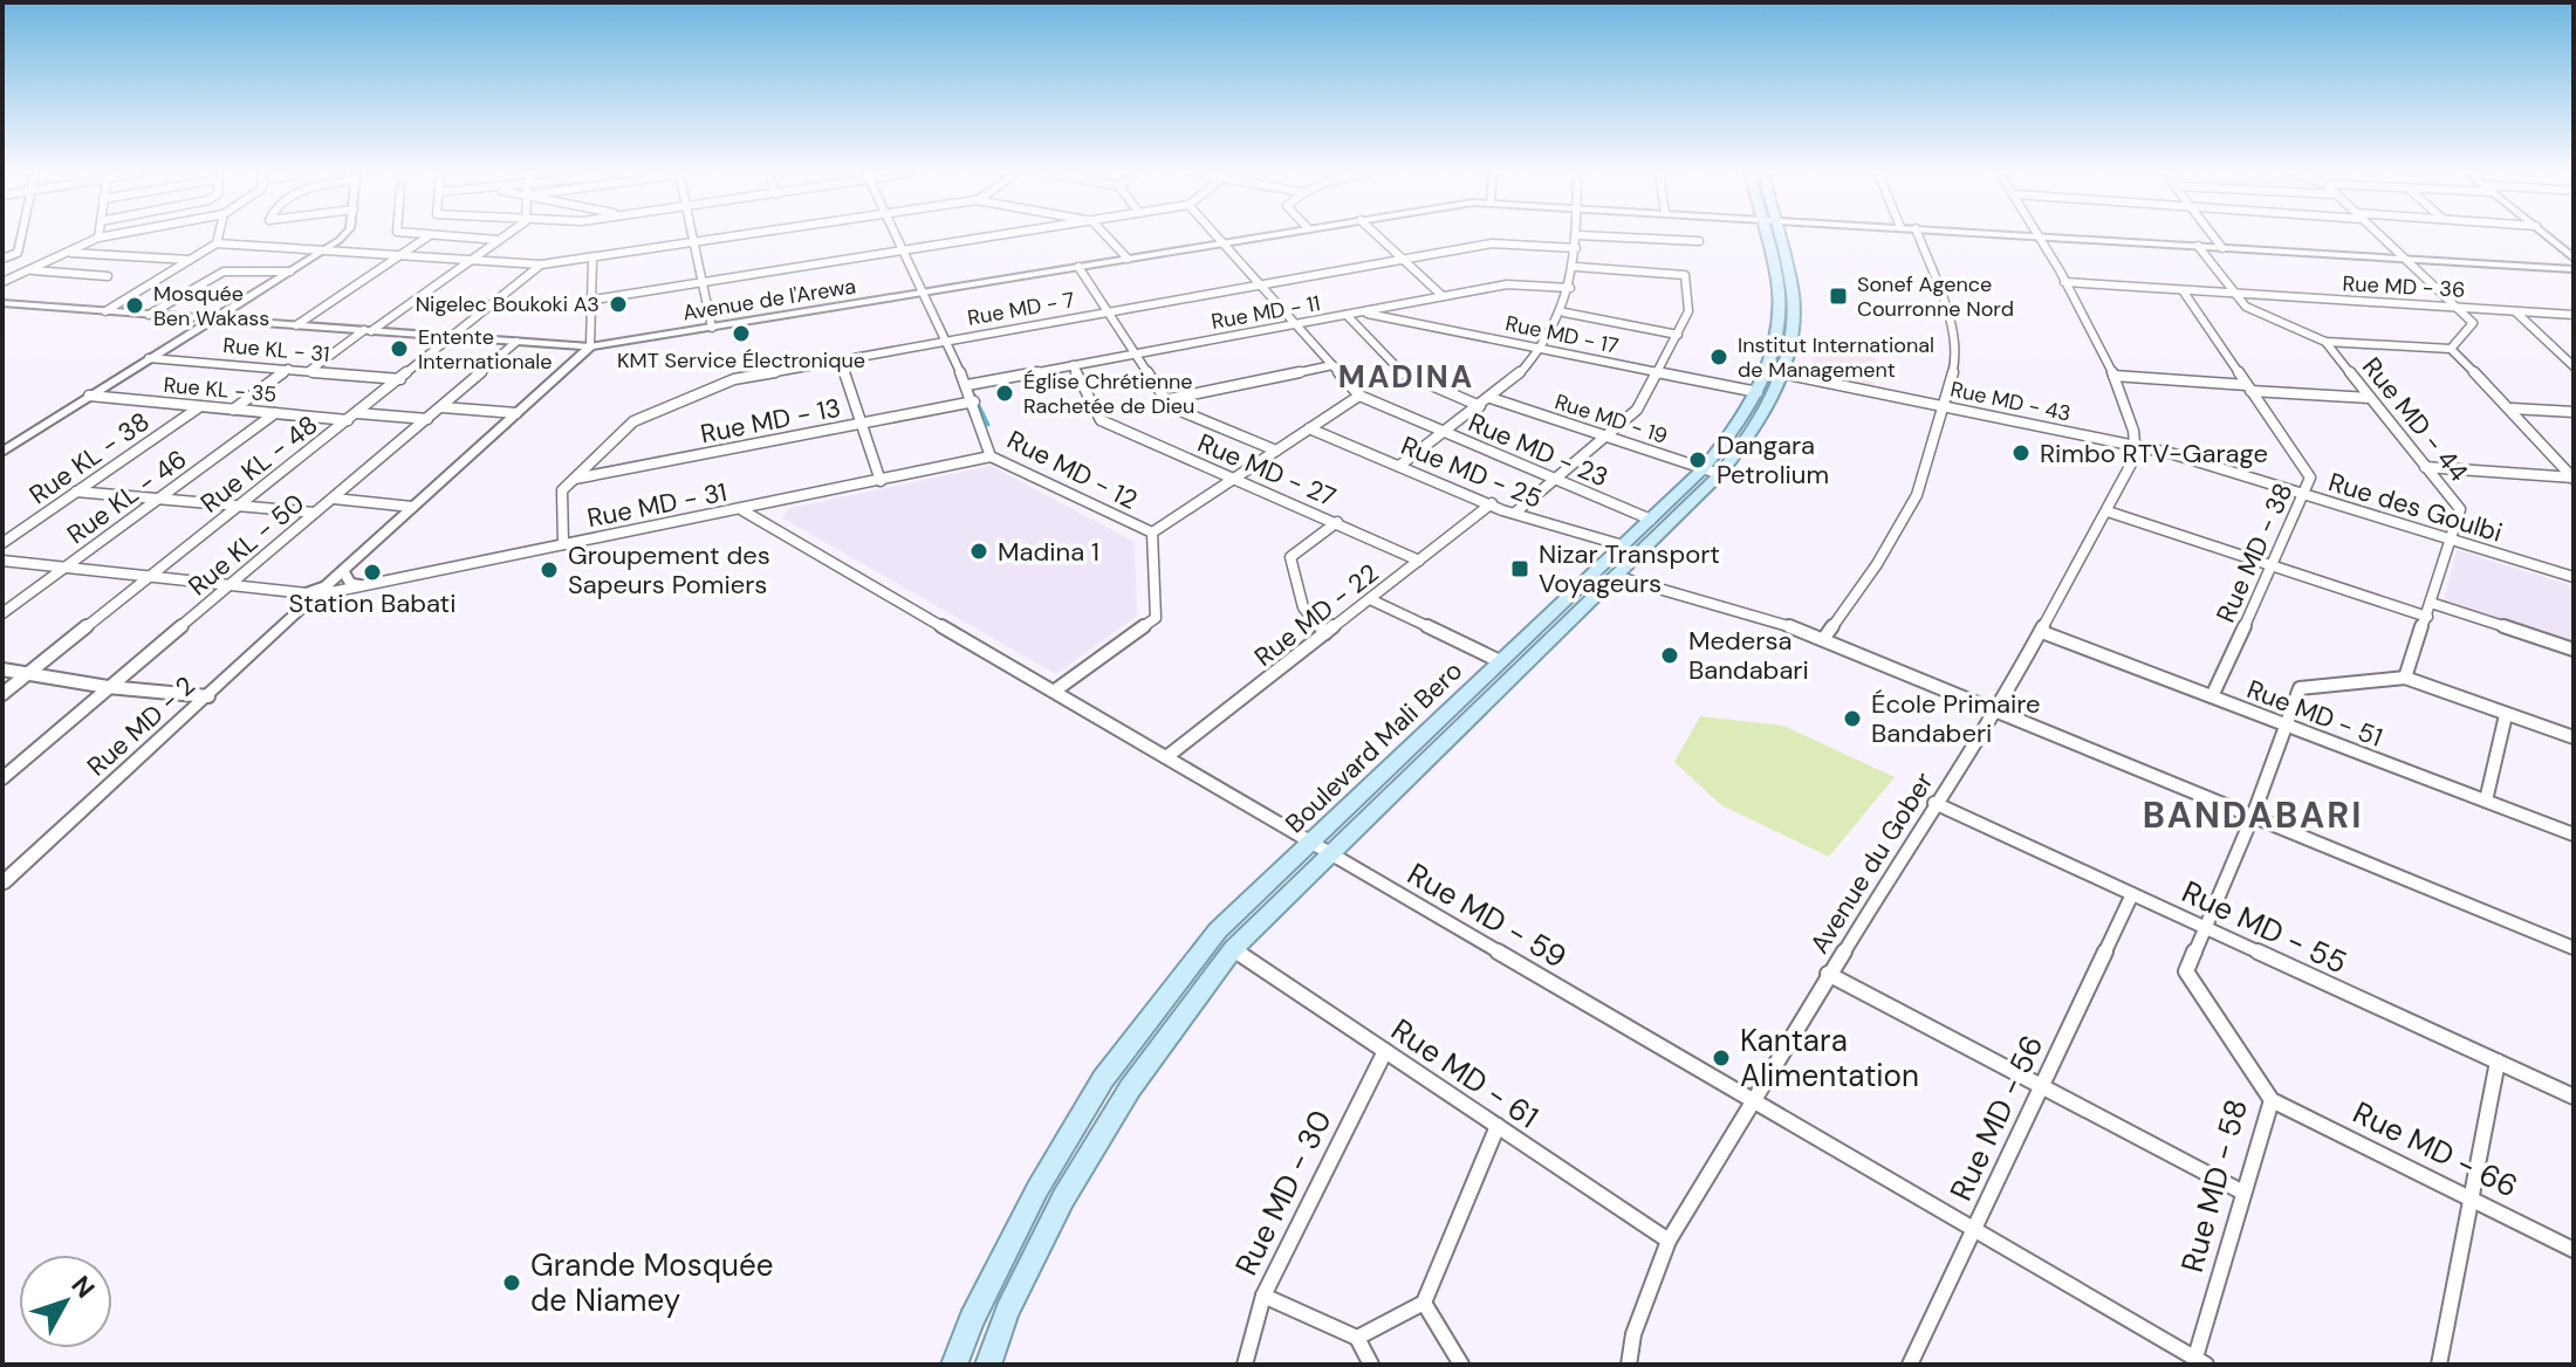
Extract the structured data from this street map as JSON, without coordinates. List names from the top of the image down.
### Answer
{
  "streets": {
    "main road": ["Boulevard Mali Bero"],
    "street": [
      "Rue MD - 36",
      "Avenue de l'Arewa",
      "Rue MD - 7",
      "Rue MD - 11",
      "Rue MD - 17",
      "Rue KL - 31",
      "Rue KL - 35",
      "Rue MD - 43",
      "Rue MD - 19",
      "Rue MD - 44",
      "Rue MD - 13",
      "Rue MD - 23",
      "Rue KL - 38",
      "Rue KL - 48",
      "Rue MD - 12",
      "Rue MD - 27",
      "Rue MD - 25",
      "Rue KL - 46",
      "Rue MD - 31",
      "Rue des Goulbi",
      "Rue KL - 50",
      "Rue MD - 38",
      "Rue MD - 22",
      "Rue MD - 51",
      "Rue MD - 2",
      "Avenue du Gober",
      "Rue MD - 59",
      "Rue MD - 55",
      "Rue MD - 61",
      "Rue MD - 56",
      "Rue MD - 66",
      "Rue MD - 58",
      "Rue MD - 30"
    ]
  },
  "crossings": [
    ["Rue MD - 36", "Rue MD - 38"],
    ["Avenue de l'Arewa", "Rue KL - 48"],
    ["Avenue de l'Arewa", "Rue MD - 12"],
    ["Avenue de l'Arewa", "Rue KL - 50"],
    ["Rue MD - 7", "Rue MD - 13"],
    ["Rue MD - 7", "Rue MD - 12"],
    ["Rue MD - 7", "Rue MD - 31"],
    ["Rue MD - 11", "Rue MD - 17"],
    ["Rue MD - 11", "Rue MD - 12"],
    ["Rue MD - 11", "Rue MD - 27"],
    ["Rue MD - 17", "Boulevard Mali Bero"],
    ["Rue KL - 31", "Rue KL - 48"],
    ["Rue KL - 35", "Rue KL - 38"],
    ["Rue KL - 35", "Rue KL - 48"],
    ["Rue KL - 35", "Rue KL - 46"],
    ["Rue MD - 43", "Rue des Goulbi"],
    ["Rue MD - 43", "Boulevard Mali Bero"],
    ["Rue MD - 43", "Avenue du Gober"],
    ["Rue MD - 19", "Boulevard Mali Bero"],
    ["Rue MD - 44", "Rue des Goulbi"],
    ["Rue MD - 44", "Rue MD - 58"],
    ["Rue MD - 13", "Rue MD - 12"],
    ["Rue MD - 23", "Boulevard Mali Bero"],
    ["Rue MD - 12", "Rue MD - 31"],
    ["Rue MD - 12", "Rue MD - 59"],
    ["Rue MD - 27", "Rue MD - 22"],
    ["Rue MD - 25", "Rue MD - 22"],
    ["Rue MD - 25", "Boulevard Mali Bero"],
    ["Rue MD - 31", "Rue MD - 59"],
    ["Rue des Goulbi", "Rue MD - 38"],
    ["Rue des Goulbi", "Avenue du Gober"],
    ["Rue MD - 38", "Rue MD - 51"],
    ["Rue MD - 22", "Rue MD - 59"],
    ["Rue MD - 51", "Avenue du Gober"],
    ["Rue MD - 51", "Rue MD - 58"],
    ["Boulevard Mali Bero", "Rue MD - 59"],
    ["Boulevard Mali Bero", "Rue MD - 61"],
    ["Avenue du Gober", "Rue MD - 59"],
    ["Avenue du Gober", "Rue MD - 55"],
    ["Avenue du Gober", "Rue MD - 61"],
    ["Rue MD - 59", "Rue MD - 56"],
    ["Rue MD - 59", "Rue MD - 58"],
    ["Rue MD - 55", "Rue MD - 56"],
    ["Rue MD - 55", "Rue MD - 58"],
    ["Rue MD - 61", "Rue MD - 30"],
    ["Rue MD - 66", "Rue MD - 58"]
  ],
  "districts": ["MADINA", "BANDABARI"],
  "places": {
    "transit": ["Sonef Agence Courronne Nord", "Nizar Transport Voyageurs"],
    "other": [
      "Nigelec Boukoki A3",
      "Mosquée Ben Wakass",
      "KMT Service Électronique",
      "Entente Internationale",
      "Institut International de Management",
      "Église Chrétienne Rachetée de Dieu",
      "Rimbo RTV-Garage",
      "Dangara Petrolium",
      "Madina 1",
      "Groupement des Sapeurs Pomiers",
      "Station Babati",
      "Medersa Bandabari",
      "École Primaire Bandaberi",
      "Kantara Alimentation",
      "Grande Mosquée de Niamey"
    ]
  },
  "north": "top right"
}
